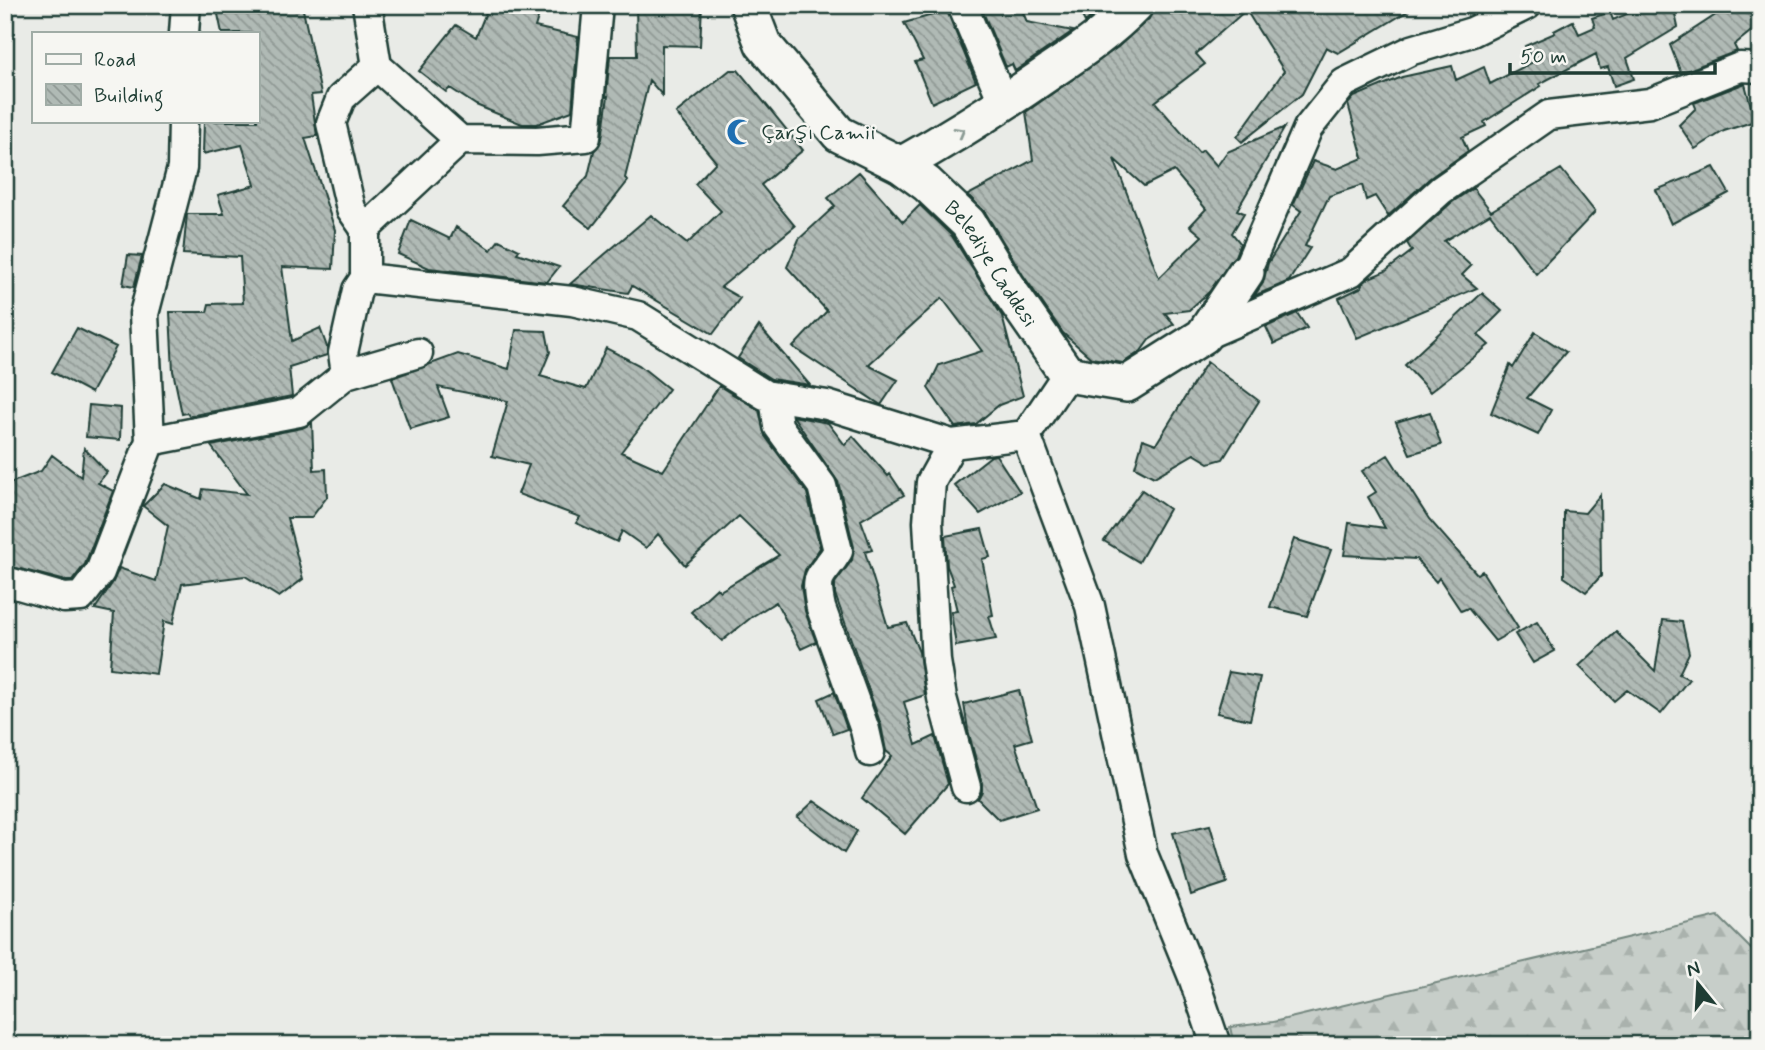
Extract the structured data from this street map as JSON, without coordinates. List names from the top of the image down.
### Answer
{
  "streets": {
    "main road": ["Belediye Caddesi"]
  },
  "places": {
    "mosque": ["Çarşı Camii"]
  },
  "legend": ["Road", "Building"],
  "scale_bar": "50 m",
  "north": "top"
}
